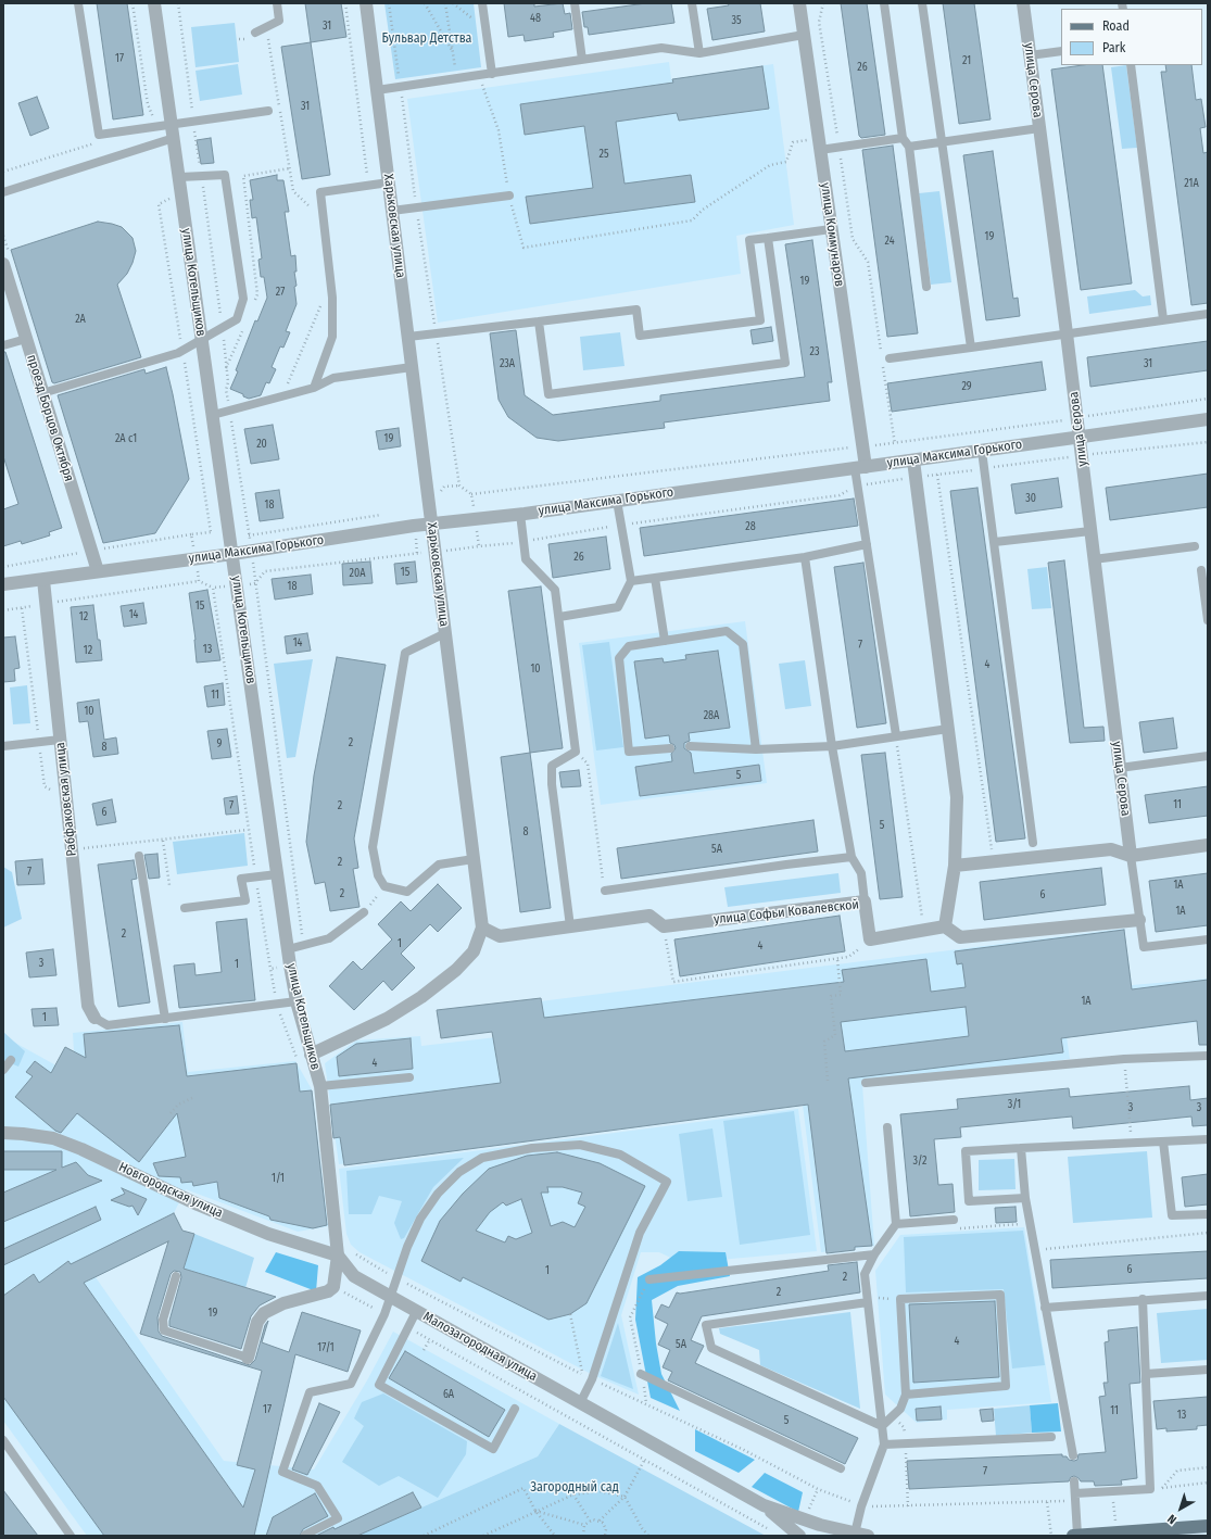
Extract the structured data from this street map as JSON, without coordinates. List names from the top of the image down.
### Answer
{
  "streets": {
    "street": [
      "улица Серова",
      "Харьковская улица",
      "улица Коммунаров",
      "улица Котельщиков",
      "проезд Борцов Октября",
      "улица Максима Горького",
      "Рабфаковская улица",
      "улица Софьи Ковалевской",
      "Новгородская улица",
      "Малозагородная улица"
    ]
  },
  "crossings": [
    ["улица Серова", "улица Максима Горького"],
    ["Харьковская улица", "улица Котельщиков"],
    ["Харьковская улица", "улица Максима Горького"],
    ["улица Коммунаров", "улица Максима Горького"],
    ["улица Котельщиков", "улица Максима Горького"],
    ["улица Котельщиков", "Новгородская улица"],
    ["улица Котельщиков", "Малозагородная улица"],
    ["проезд Борцов Октября", "улица Максима Горького"],
    ["улица Максима Горького", "Рабфаковская улица"],
    ["Новгородская улица", "Малозагородная улица"]
  ],
  "parks": ["Бульвар Детства", "Загородный сад"],
  "house_numbers": [
    "48",
    "35",
    "31",
    "17",
    "21",
    "26",
    "31",
    "25",
    "21А",
    "19",
    "24",
    "19",
    "27",
    "2А",
    "23",
    "23А",
    "31",
    "29",
    "2А с1",
    "19",
    "20",
    "30",
    "18",
    "28",
    "26",
    "15",
    "20А",
    "18",
    "15",
    "14",
    "12",
    "14",
    "7",
    "13",
    "12",
    "4",
    "10",
    "11",
    "10",
    "28А",
    "2",
    "9",
    "8",
    "5",
    "11",
    "7",
    "2",
    "6",
    "5",
    "8",
    "5А",
    "2",
    "7",
    "1А",
    "2",
    "6",
    "1А",
    "2",
    "1",
    "4",
    "3",
    "1",
    "1А",
    "1",
    "4",
    "3/1",
    "3",
    "3",
    "3/2",
    "1/1",
    "6",
    "1",
    "2",
    "2",
    "19",
    "4",
    "5А",
    "17/1",
    "6А",
    "17",
    "11",
    "13",
    "5",
    "7"
  ],
  "legend": ["Road", "Park"],
  "north": "bottom left"
}
